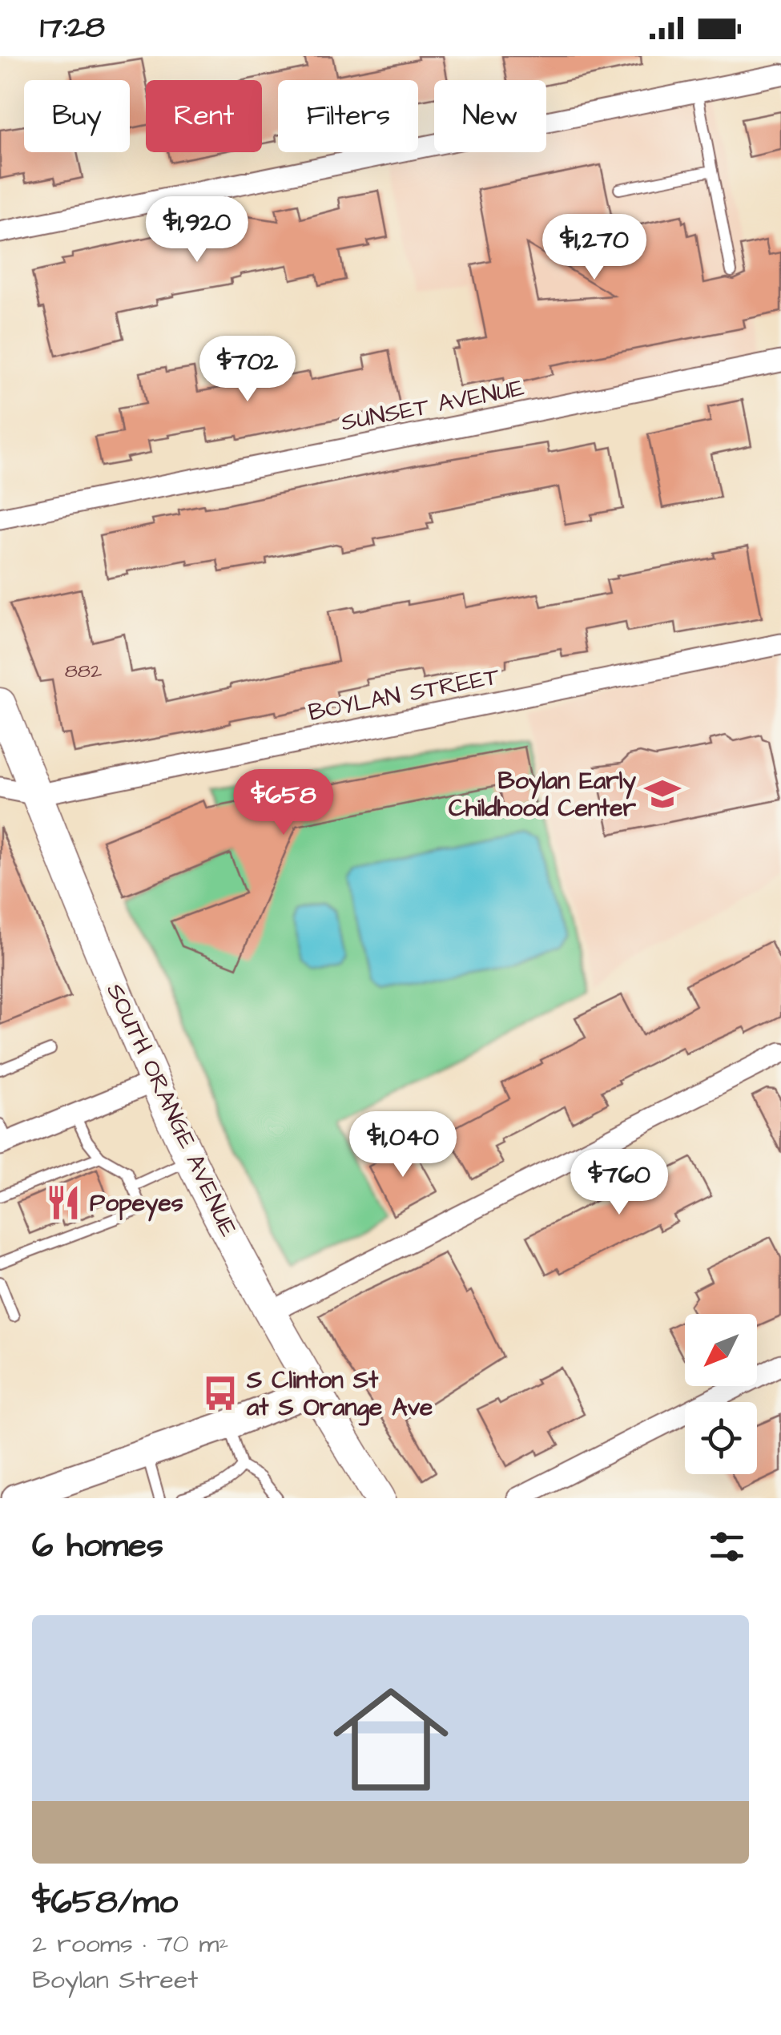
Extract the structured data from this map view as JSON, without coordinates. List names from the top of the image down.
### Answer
{
  "streets": {
    "main road": ["SOUTH ORANGE AVENUE"],
    "street": ["SUNSET AVENUE", "BOYLAN STREET"]
  },
  "crossings": [
    ["BOYLAN STREET", "SOUTH ORANGE AVENUE"]
  ],
  "places": {
    "school or university": ["Boylan Early Childhood Center"],
    "restaurant": ["Popeyes"],
    "bus stop": ["S Clinton St at S Orange Ave"]
  },
  "house_numbers": ["882"],
  "north": "bottom left",
  "page": {
    "status": "17:28",
    "chip": [
      "Buy",
      "Rent",
      "Filters",
      "New"
    ],
    "price": [
      "$1,920",
      "$1,270",
      "$702",
      "$658",
      "$1,040",
      "$760"
    ],
    "heading": "6 homes",
    "list": [
      {
        "name": "$658/mo",
        "note": "2 rooms · 70 m² · Boylan Street"
      }
    ]
  }
}
